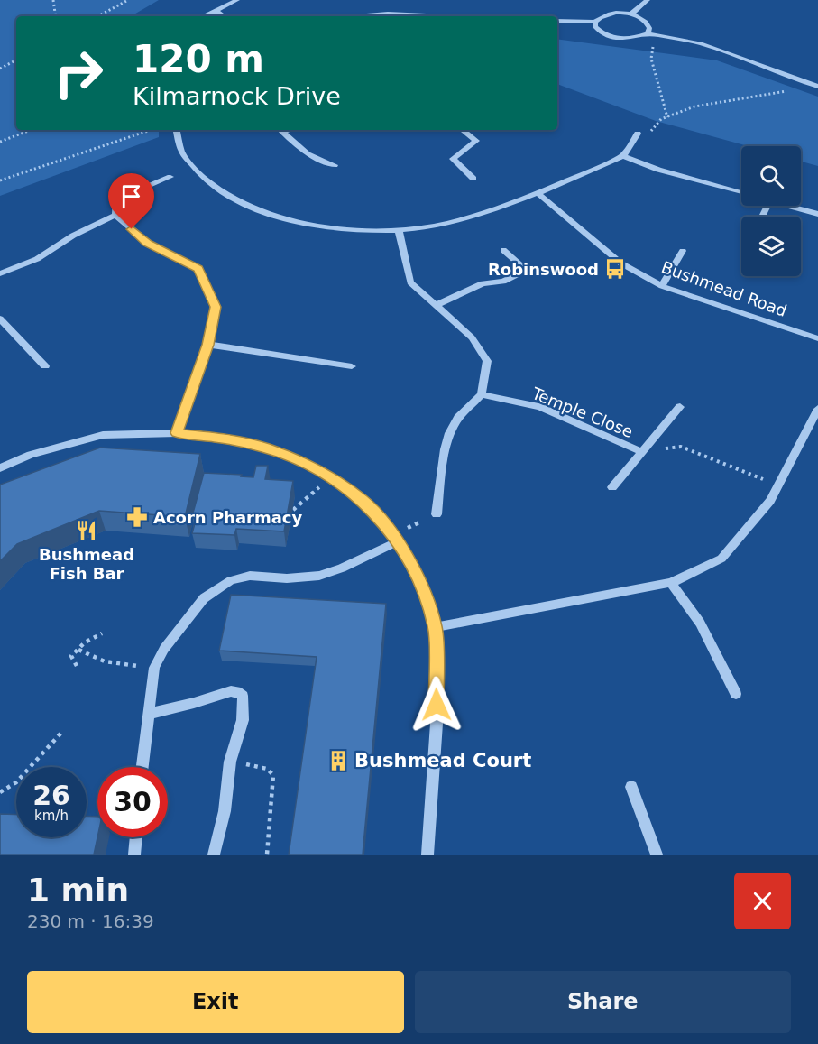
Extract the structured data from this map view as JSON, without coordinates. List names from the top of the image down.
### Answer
{
  "streets": {
    "street": ["Bushmead Road", "Temple Close"]
  },
  "places": {
    "bus stop": ["Robinswood"],
    "pharmacy": ["Acorn Pharmacy"],
    "restaurant": ["Bushmead Fish Bar"],
    "building": ["Bushmead Court"]
  },
  "page": {
    "turn": ["120 m", "Kilmarnock Drive"],
    "speed": "26 km/h",
    "limit": "30",
    "heading": ["1 min", "230 m · 16:39"],
    "buttons": ["Exit", "Share"]
  }
}
